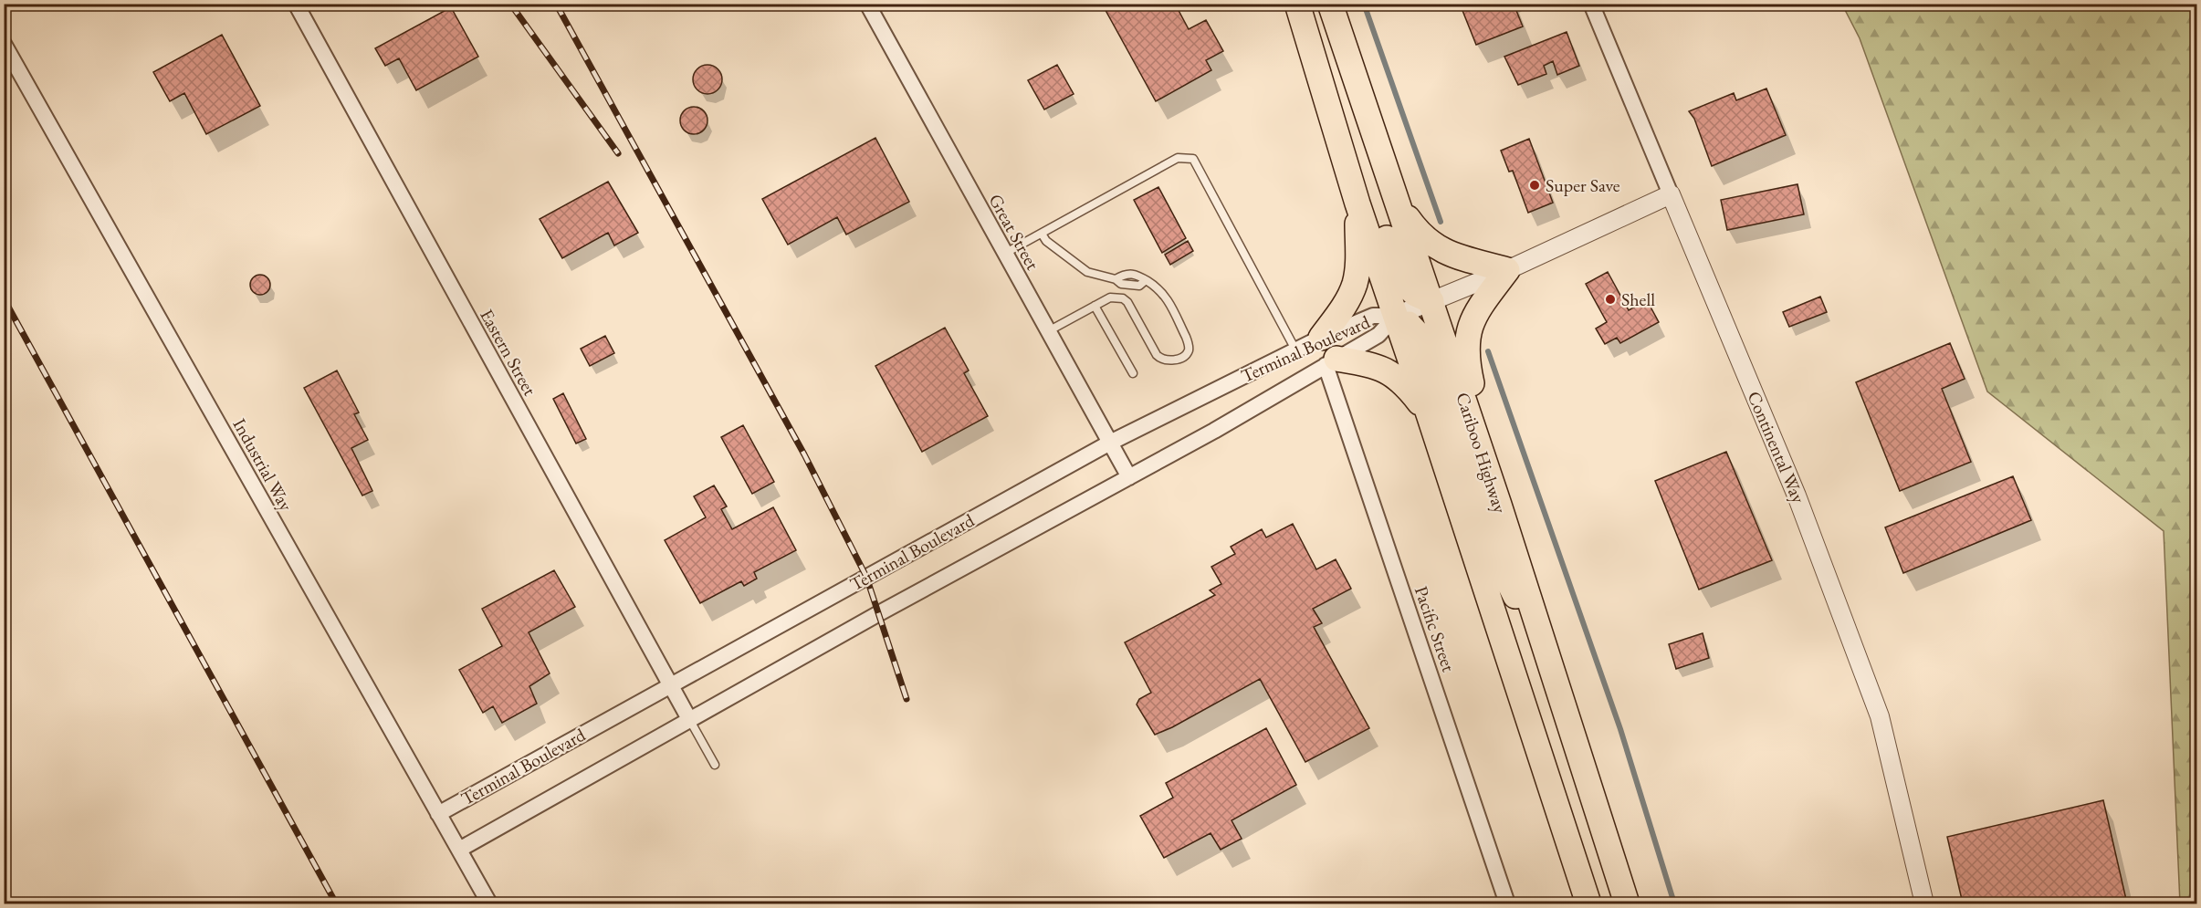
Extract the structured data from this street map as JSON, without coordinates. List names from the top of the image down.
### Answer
{
  "streets": {
    "highway": ["Cariboo Highway"],
    "street": [
      "Great Street",
      "Terminal Boulevard",
      "Eastern Street",
      "Continental Way",
      "Industrial Way",
      "Pacific Street"
    ]
  },
  "crossings": [
    ["Great Street", "Terminal Boulevard"],
    ["Terminal Boulevard", "Eastern Street"],
    ["Terminal Boulevard", "Continental Way"],
    ["Terminal Boulevard", "Cariboo Highway"],
    ["Terminal Boulevard", "Industrial Way"],
    ["Terminal Boulevard", "Pacific Street"]
  ],
  "places": ["Super Save", "Shell"]
}
